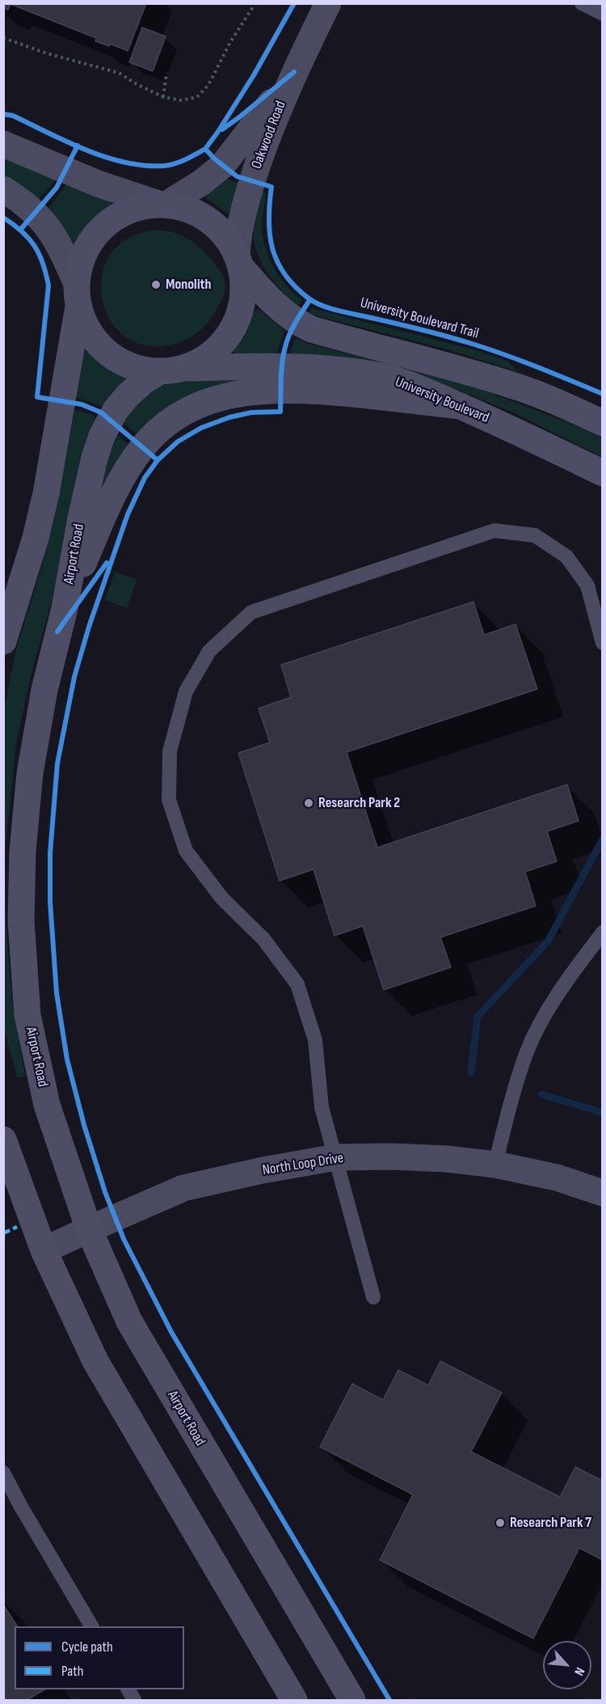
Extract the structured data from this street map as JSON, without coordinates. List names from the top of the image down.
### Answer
{
  "streets": {
    "main road": ["University Boulevard", "Airport Road"],
    "street": ["Oakwood Road", "North Loop Drive"],
    "cycle path": ["University Boulevard Trail"]
  },
  "crossings": [
    ["Oakwood Road", "University Boulevard"],
    ["Oakwood Road", "Airport Road"],
    ["University Boulevard", "Airport Road"],
    ["Airport Road", "North Loop Drive"]
  ],
  "places": ["Monolith", "Research Park 2", "Research Park 7"],
  "legend": ["Cycle path", "Path"],
  "north": "bottom right"
}
